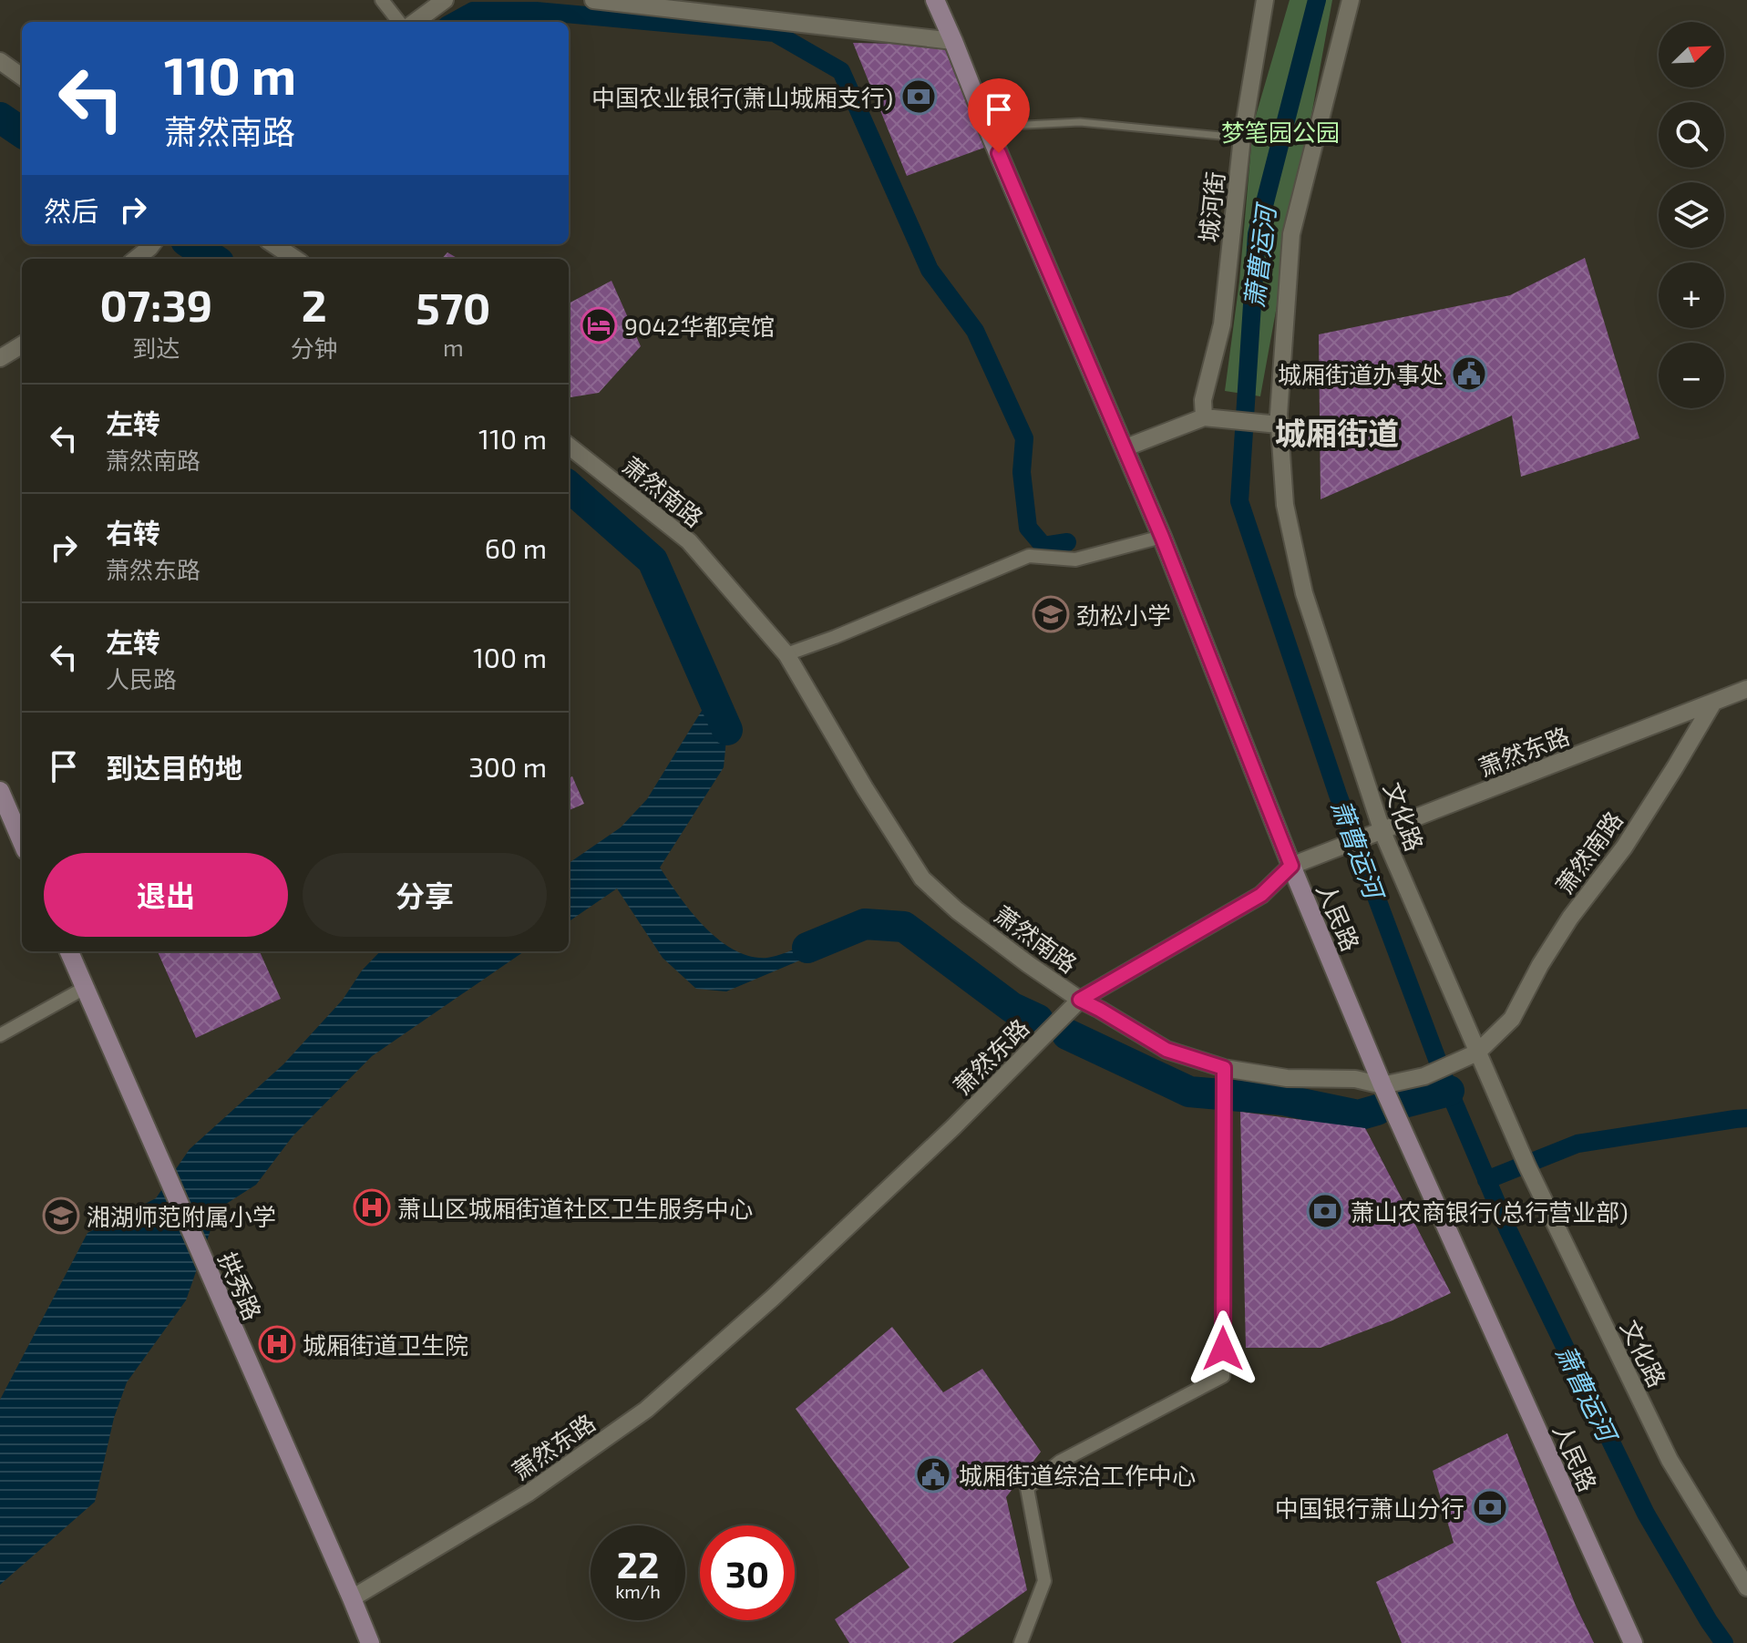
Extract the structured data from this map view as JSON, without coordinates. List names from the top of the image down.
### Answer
{
  "streets": {
    "main road": ["人民路", "拱秀路"],
    "street": [
      "城河街",
      "萧然南路",
      "萧然东路",
      "文化路"
    ]
  },
  "crossings": [
    ["萧然南路", "萧然东路"],
    ["萧然南路", "文化路"],
    ["萧然南路", "人民路"],
    ["萧然东路", "文化路"],
    ["萧然东路", "人民路"],
    ["萧然东路", "拱秀路"]
  ],
  "districts": ["城厢街道"],
  "water": ["萧曹运河"],
  "parks": ["梦笔园公园"],
  "places": {
    "bank": ["中国农业银行(萧山城厢支行)", "萧山农商银行(总行营业部)", "中国银行萧山分行"],
    "hotel": ["9042华都宾馆"],
    "public building": ["城厢街道办事处", "城厢街道综治工作中心"],
    "school or university": ["劲松小学", "湘湖师范附属小学"],
    "hospital": ["萧山区城厢街道社区卫生服务中心", "城厢街道卫生院"]
  },
  "north": "top right",
  "page": {
    "map_buttons": ["+", "−"],
    "turn": ["110 m", "萧然南路"],
    "then": "然后",
    "eta": [
      "07:39",
      "到达",
      "2",
      "分钟",
      "570",
      "m"
    ],
    "list": [
      {
        "name": "左转",
        "note": "萧然南路",
        "value": "110 m"
      },
      {
        "name": "右转",
        "note": "萧然东路",
        "value": "60 m"
      },
      {
        "name": "左转",
        "note": "人民路",
        "value": "100 m"
      },
      {
        "name": "到达目的地",
        "value": "300 m"
      }
    ],
    "buttons": ["退出", "分享"],
    "speed": "22 km/h",
    "limit": "30"
  }
}
